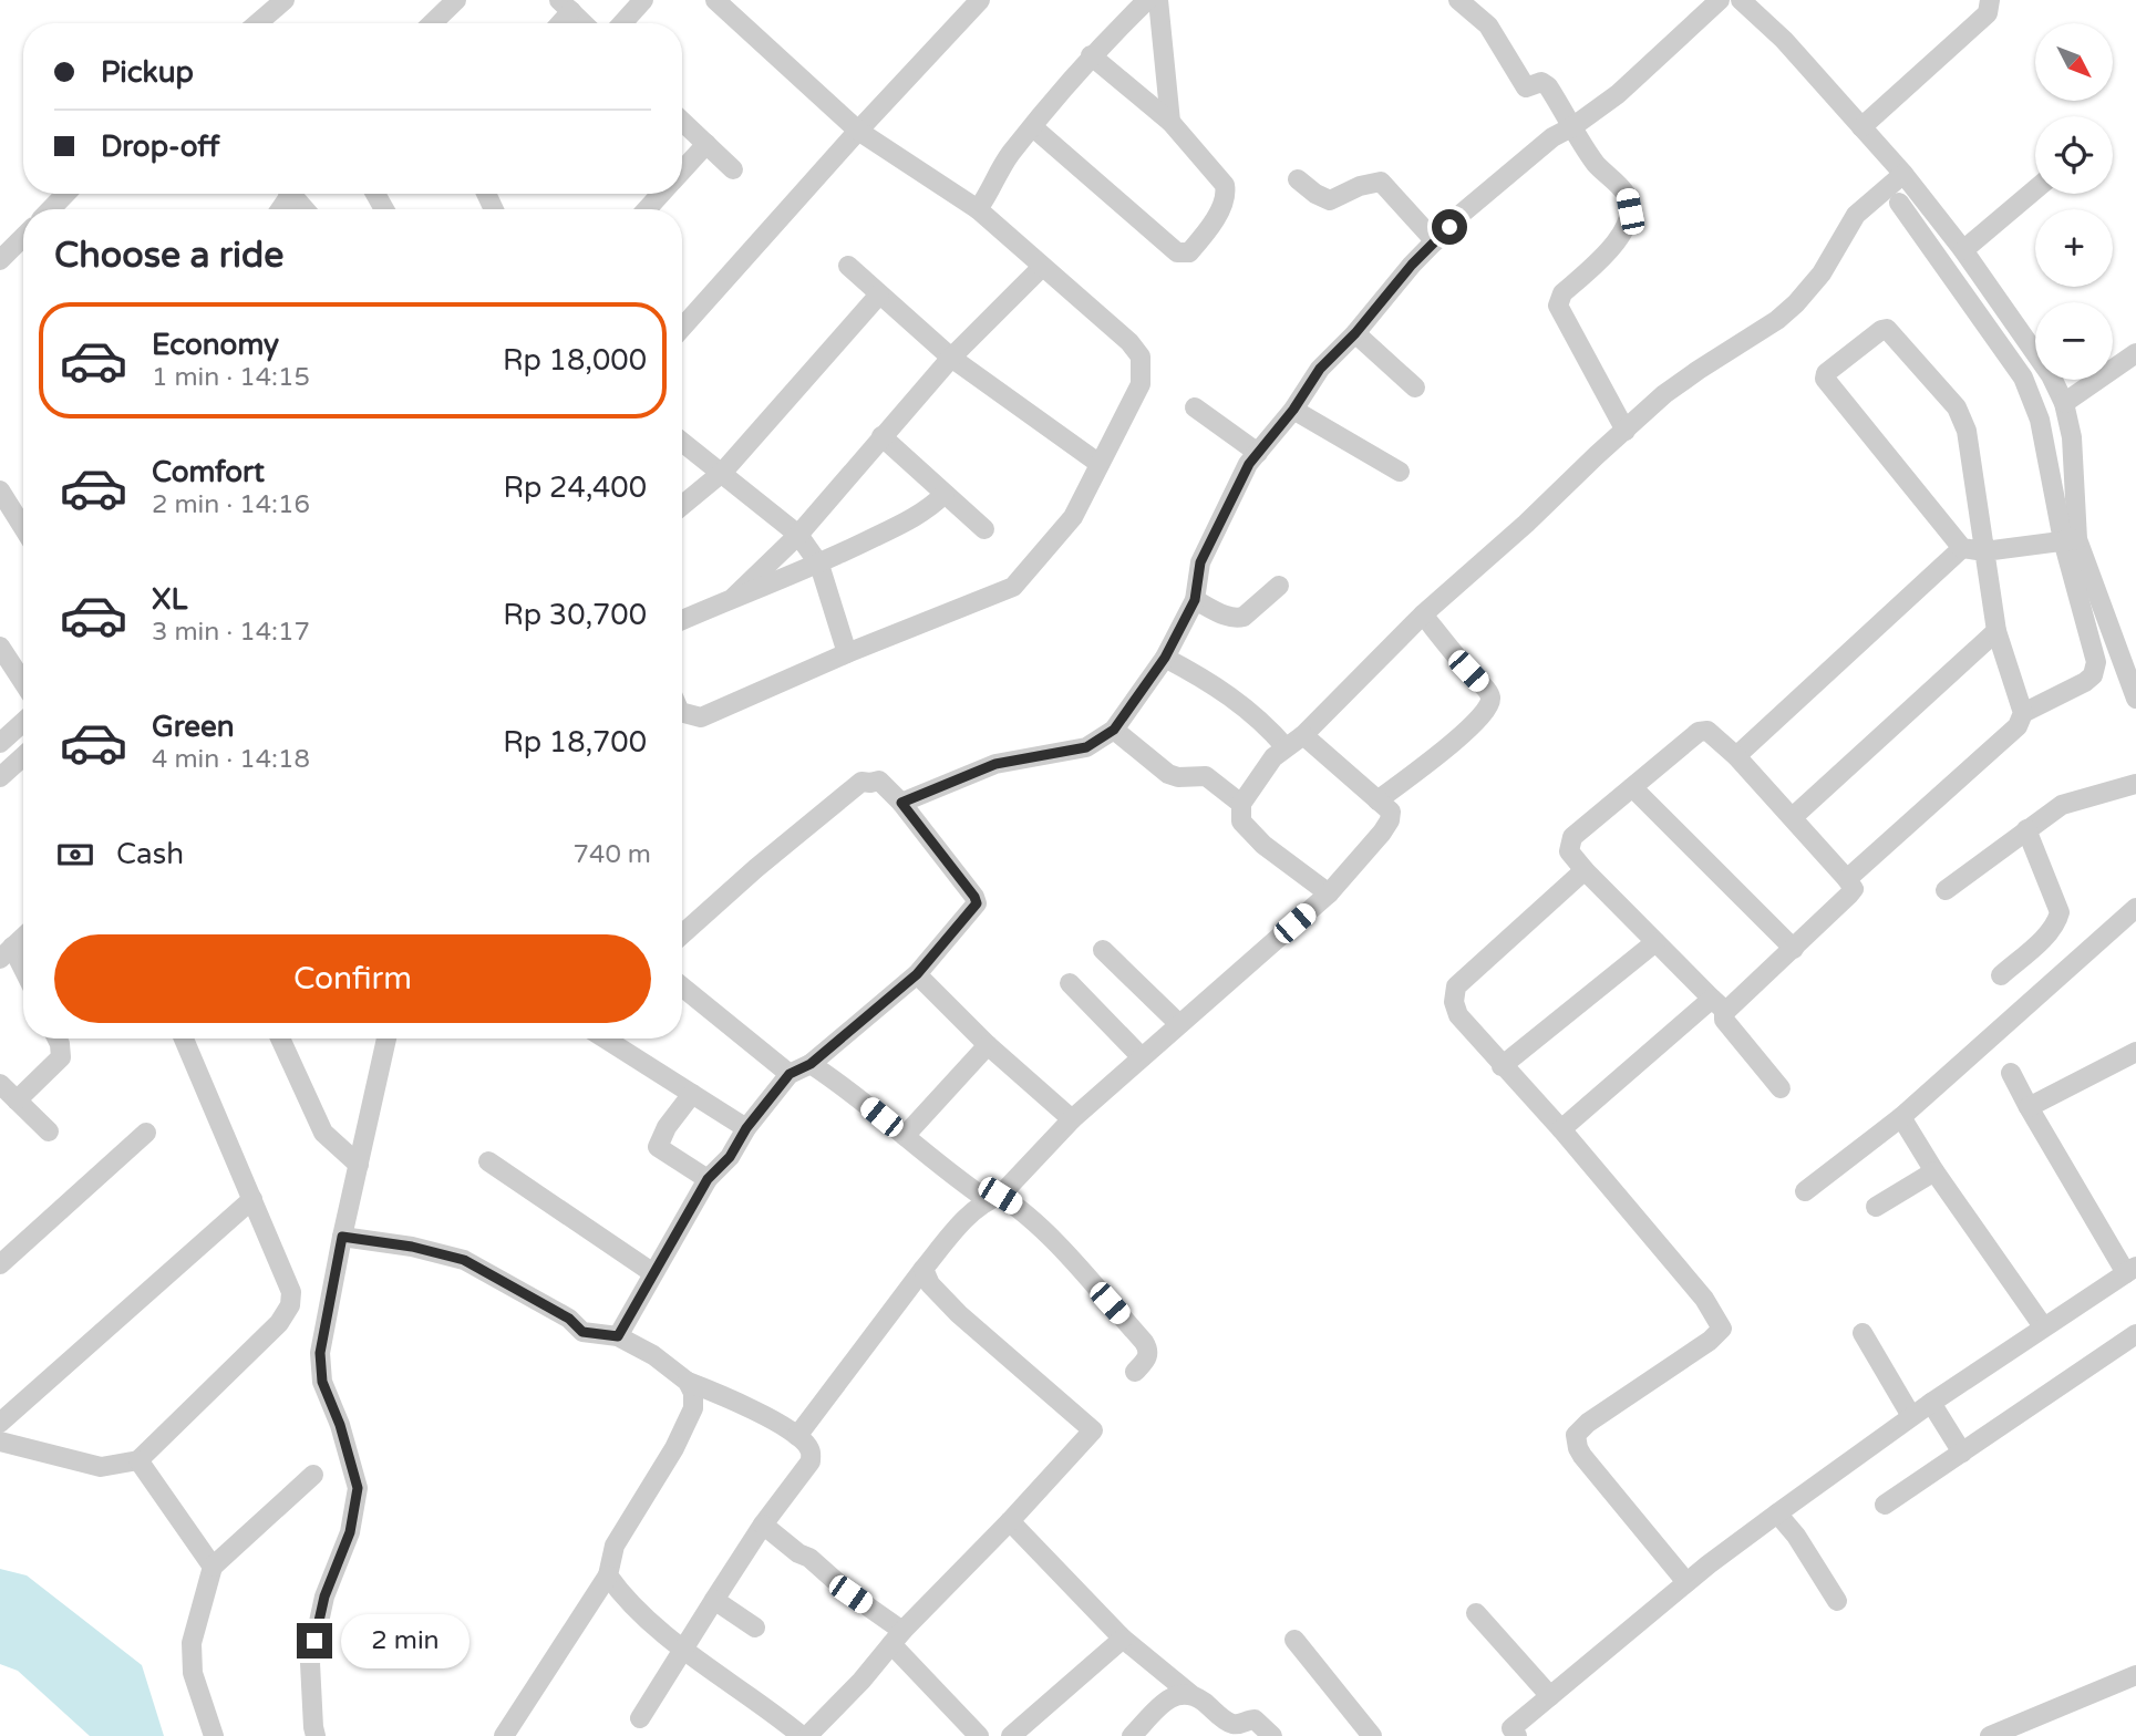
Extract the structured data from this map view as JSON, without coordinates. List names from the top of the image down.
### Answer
{
  "north": "bottom right",
  "page": {
    "map_buttons": ["+", "−"],
    "banner": ["Pickup", "Drop-off"],
    "heading": "Choose a ride",
    "list": [
      {
        "name": "Economy",
        "note": "1 min · 14:15",
        "value": "Rp 18,000"
      },
      {
        "name": "Comfort",
        "note": "2 min · 14:16",
        "value": "Rp 24,400"
      },
      {
        "name": "XL",
        "note": "3 min · 14:17",
        "value": "Rp 30,700"
      },
      {
        "name": "Green",
        "note": "4 min · 14:18",
        "value": "Rp 18,700"
      }
    ],
    "pay": ["Cash", "740 m"],
    "buttons": "Confirm",
    "bubble": "2 min"
  }
}
